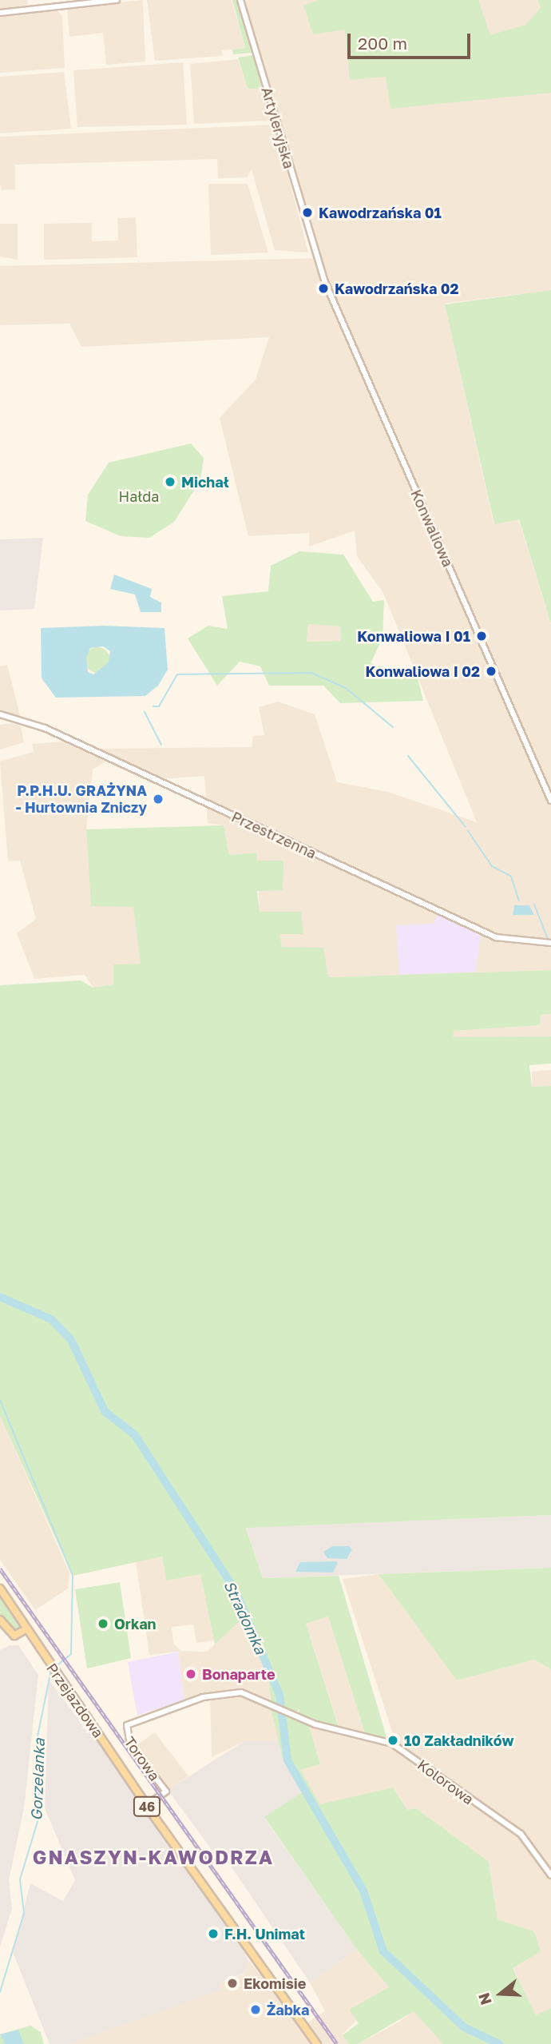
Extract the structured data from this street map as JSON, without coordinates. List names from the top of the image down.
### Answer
{
  "streets": {
    "main road": ["Przejazdowa", "46"],
    "street": [
      "Artyleryjska",
      "Konwaliowa",
      "Przestrzenna",
      "Torowa",
      "Kolorowa"
    ]
  },
  "crossings": [
    ["Artyleryjska", "Konwaliowa"],
    ["Przejazdowa", "Torowa"],
    ["Przejazdowa", "46"],
    ["Torowa", "Kolorowa"]
  ],
  "districts": ["GNASZYN-KAWODRZA"],
  "water": ["Stradomka", "Gorzelanka"],
  "parks": ["Hałda"],
  "places": [
    "Kawodrzańska 01",
    "Kawodrzańska 02",
    "Michał",
    "Konwaliowa I 01",
    "Konwaliowa I 02",
    "P.P.H.U. GRAŻYNA - Hurtownia Zniczy",
    "Orkan",
    "Bonaparte",
    "10 Zakładników",
    "F.H. Unimat",
    "Ekomisie",
    "Żabka"
  ],
  "scale_bar": "200 m",
  "north": "left"
}
